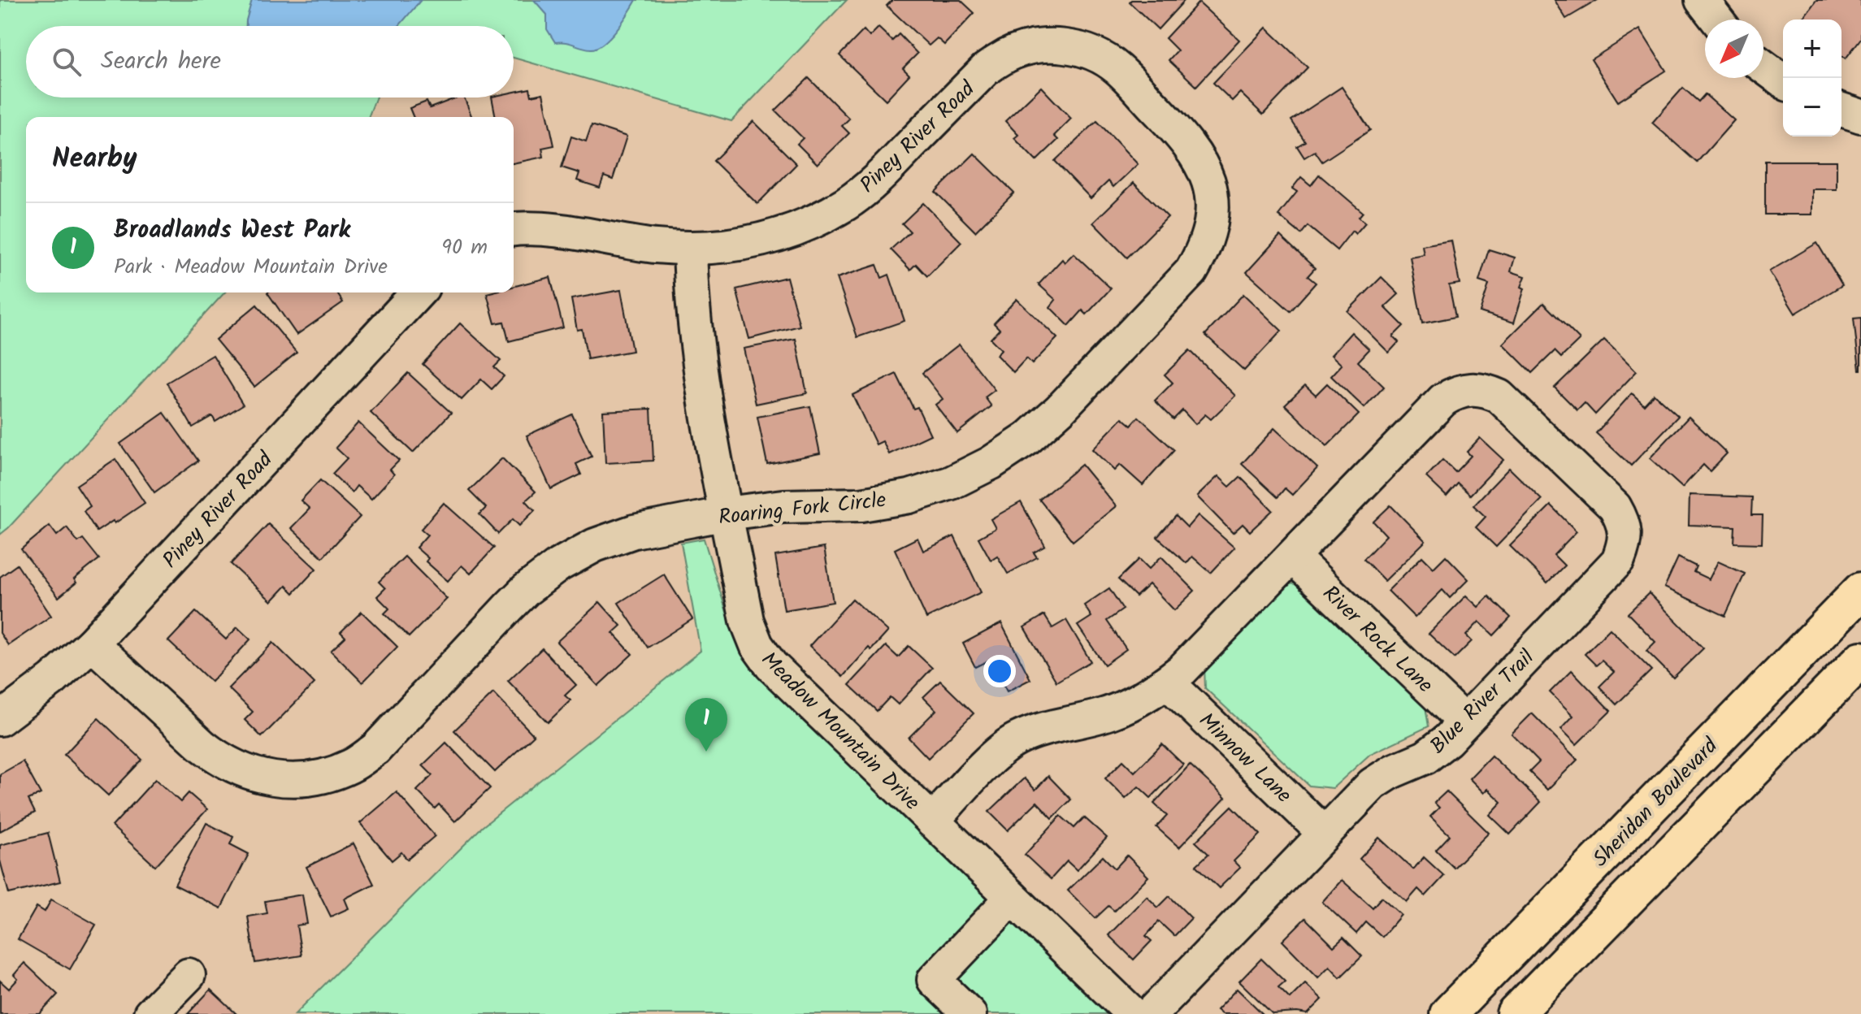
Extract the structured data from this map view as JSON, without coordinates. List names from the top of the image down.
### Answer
{
  "streets": {
    "main road": ["Sheridan Boulevard"],
    "street": [
      "Piney River Road",
      "Roaring Fork Circle",
      "River Rock Lane",
      "Blue River Trail",
      "Meadow Mountain Drive",
      "Minnow Lane"
    ]
  },
  "crossings": [
    ["Piney River Road", "Roaring Fork Circle"],
    ["Piney River Road", "Meadow Mountain Drive"],
    ["Roaring Fork Circle", "Meadow Mountain Drive"],
    ["River Rock Lane", "Blue River Trail"],
    ["Blue River Trail", "Meadow Mountain Drive"],
    ["Blue River Trail", "Minnow Lane"]
  ],
  "north": "bottom left",
  "page": {
    "map_buttons": ["+", "−"],
    "search": "Search here",
    "heading": "Nearby",
    "list": [
      {
        "mark": "1",
        "name": "Broadlands West Park",
        "note": "Park · Meadow Mountain Drive",
        "value": "90 m"
      }
    ],
    "pins": "1"
  }
}
